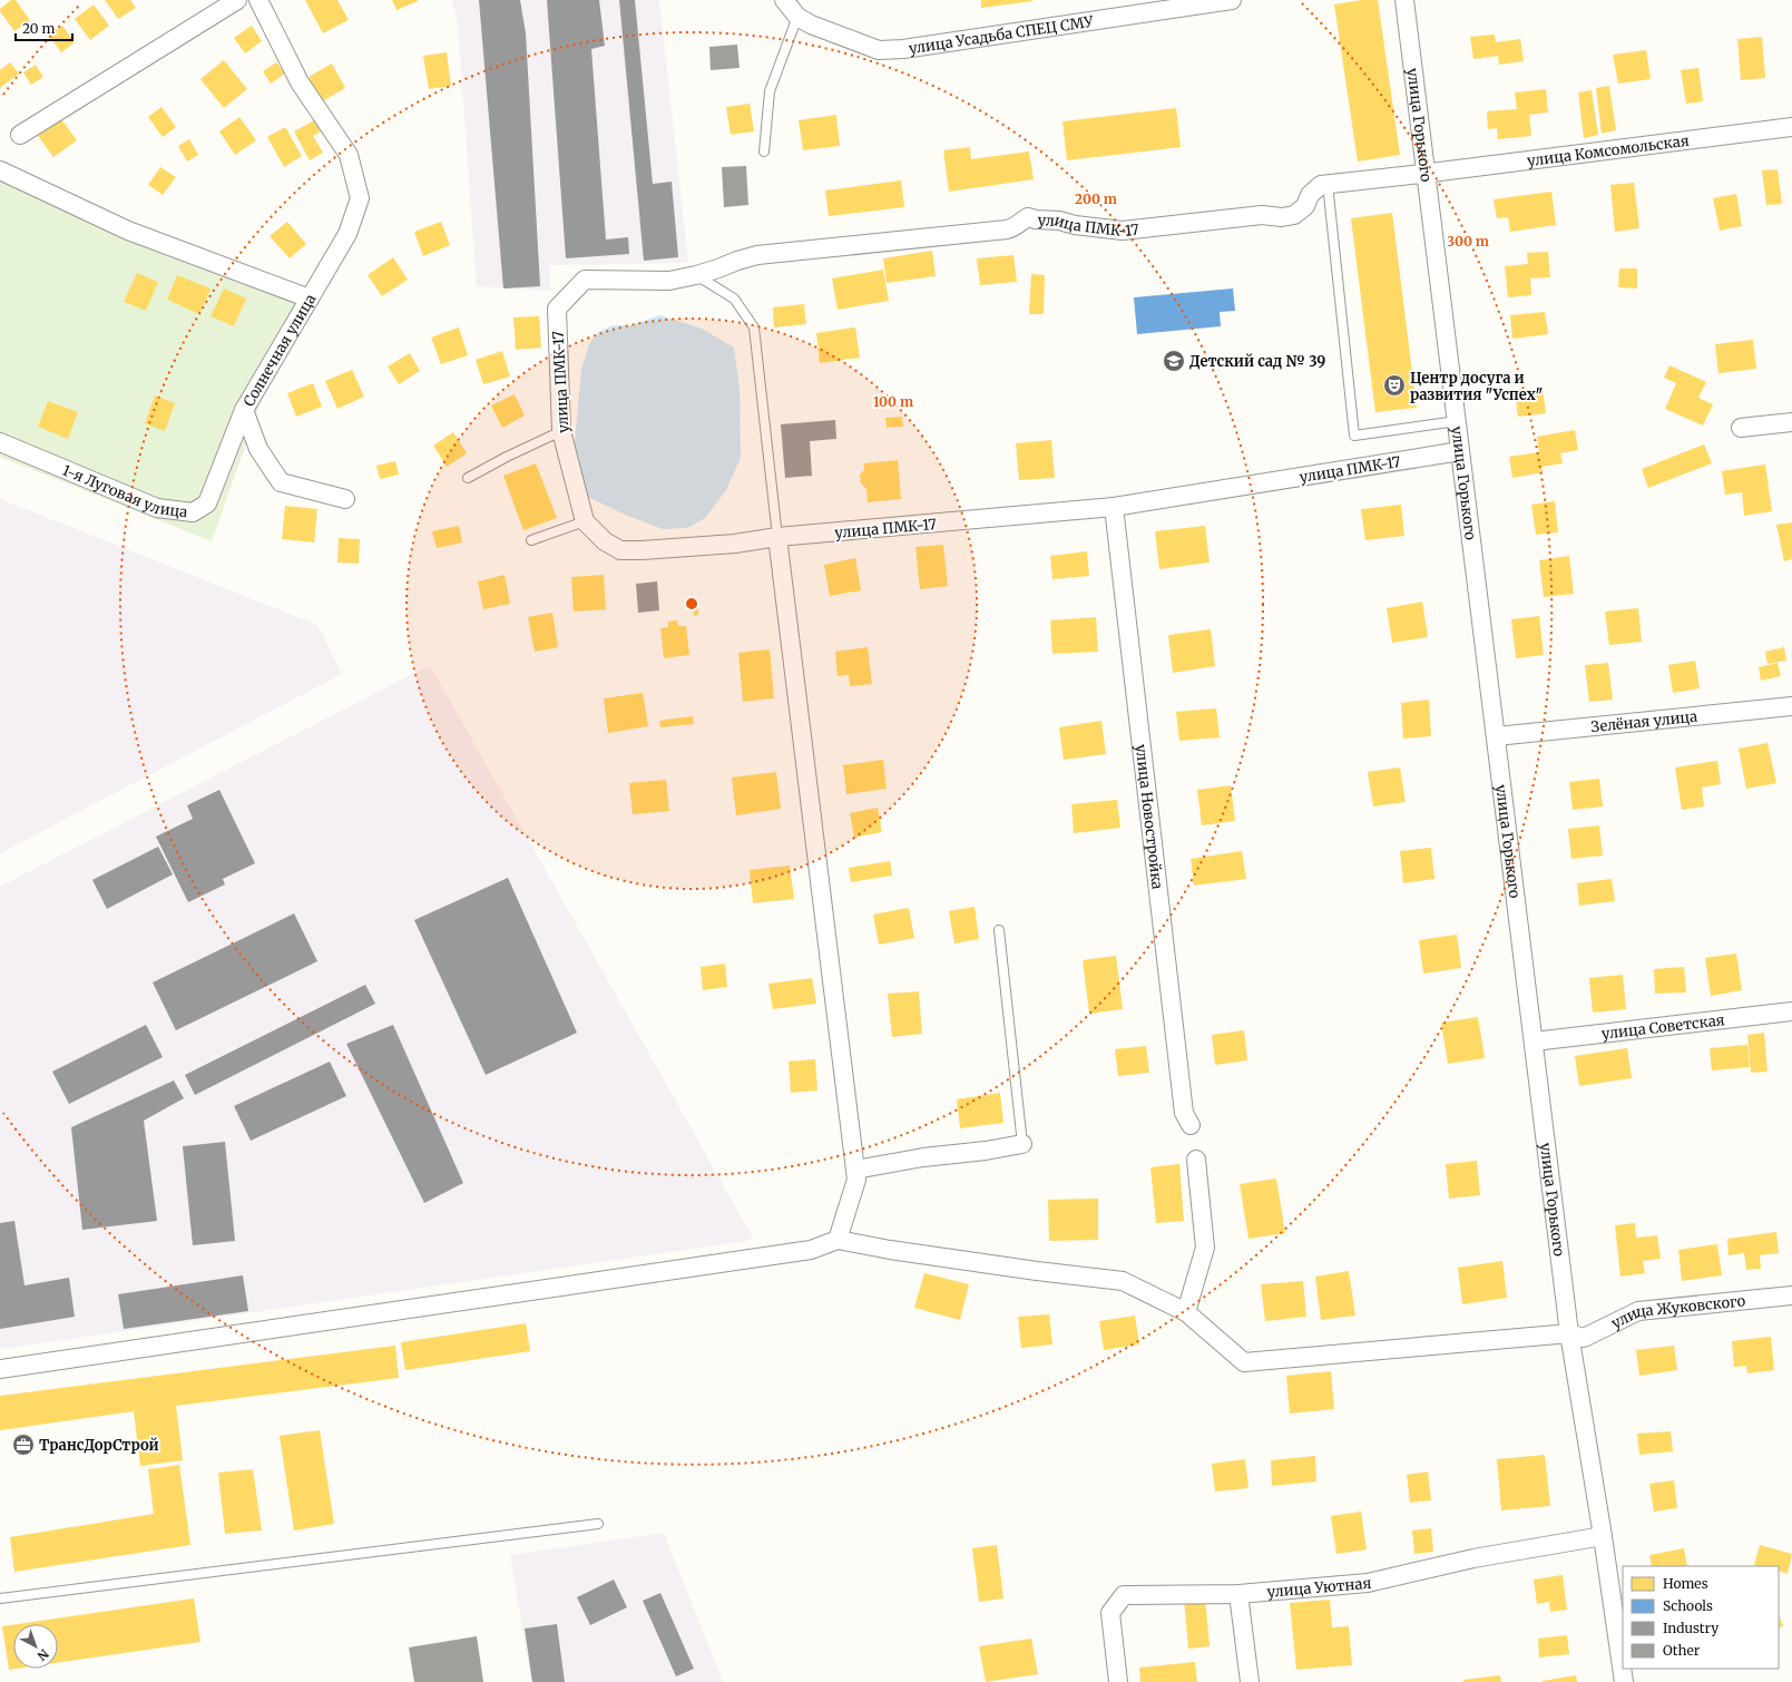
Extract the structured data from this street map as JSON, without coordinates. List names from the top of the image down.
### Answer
{
  "streets": {
    "street": [
      "улица Усадьба СПЕЦ СМУ",
      "улица Горького",
      "улица Комсомольская",
      "улица ПМК-17",
      "Солнечная улица",
      "1-я Луговая улица",
      "Зелёная улица",
      "улица Новостройка",
      "улица Советская",
      "улица Жуковского",
      "улица Уютная"
    ]
  },
  "crossings": [
    ["улица Горького", "улица Комсомольская"],
    ["улица Горького", "улица ПМК-17"],
    ["улица Горького", "Зелёная улица"],
    ["улица Горького", "улица Советская"],
    ["улица Горького", "улица Жуковского"],
    ["улица Горького", "улица Уютная"],
    ["улица Комсомольская", "улица ПМК-17"],
    ["улица ПМК-17", "улица Новостройка"],
    ["Солнечная улица", "1-я Луговая улица"]
  ],
  "places": {
    "school or university": ["Детский сад № 39"],
    "theatre": ["Центр досуга и развития \"Успех\""],
    "office": ["ТрансДорСтрой"]
  },
  "legend": [
    "Homes",
    "Schools",
    "Industry",
    "Other"
  ],
  "scale_bar": "20 m",
  "north": "bottom right",
  "rings": ["200 m", "300 m", "100 m"]
}
